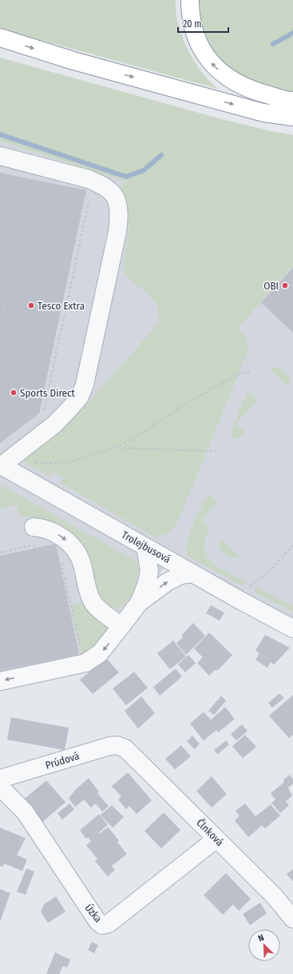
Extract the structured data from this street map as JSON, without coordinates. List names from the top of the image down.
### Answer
{
  "streets": {
    "street": [
      "Trolejbusová",
      "Prúdová",
      "Člnková",
      "Úzka"
    ]
  },
  "crossings": [
    ["Prúdová", "Člnková"],
    ["Člnková", "Úzka"]
  ],
  "places": ["OBI", "Tesco Extra", "Sports Direct"],
  "scale_bar": "20 m",
  "north": "top left"
}
